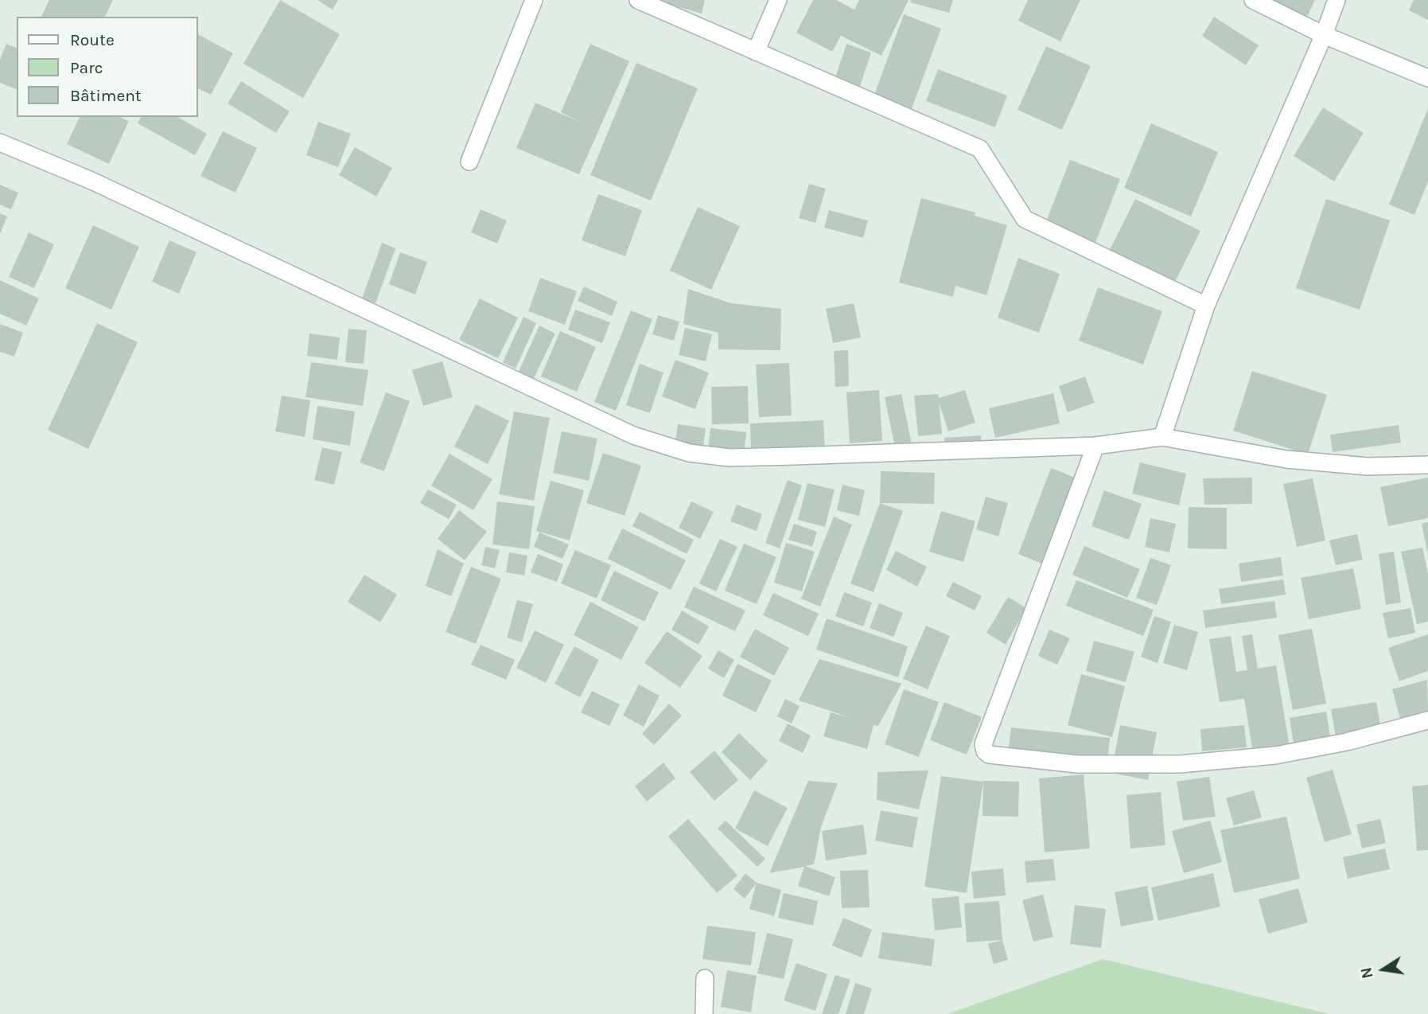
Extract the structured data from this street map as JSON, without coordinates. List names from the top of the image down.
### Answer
{
  "legend": ["Route", "Parc", "Bâtiment"],
  "north": "left"
}
